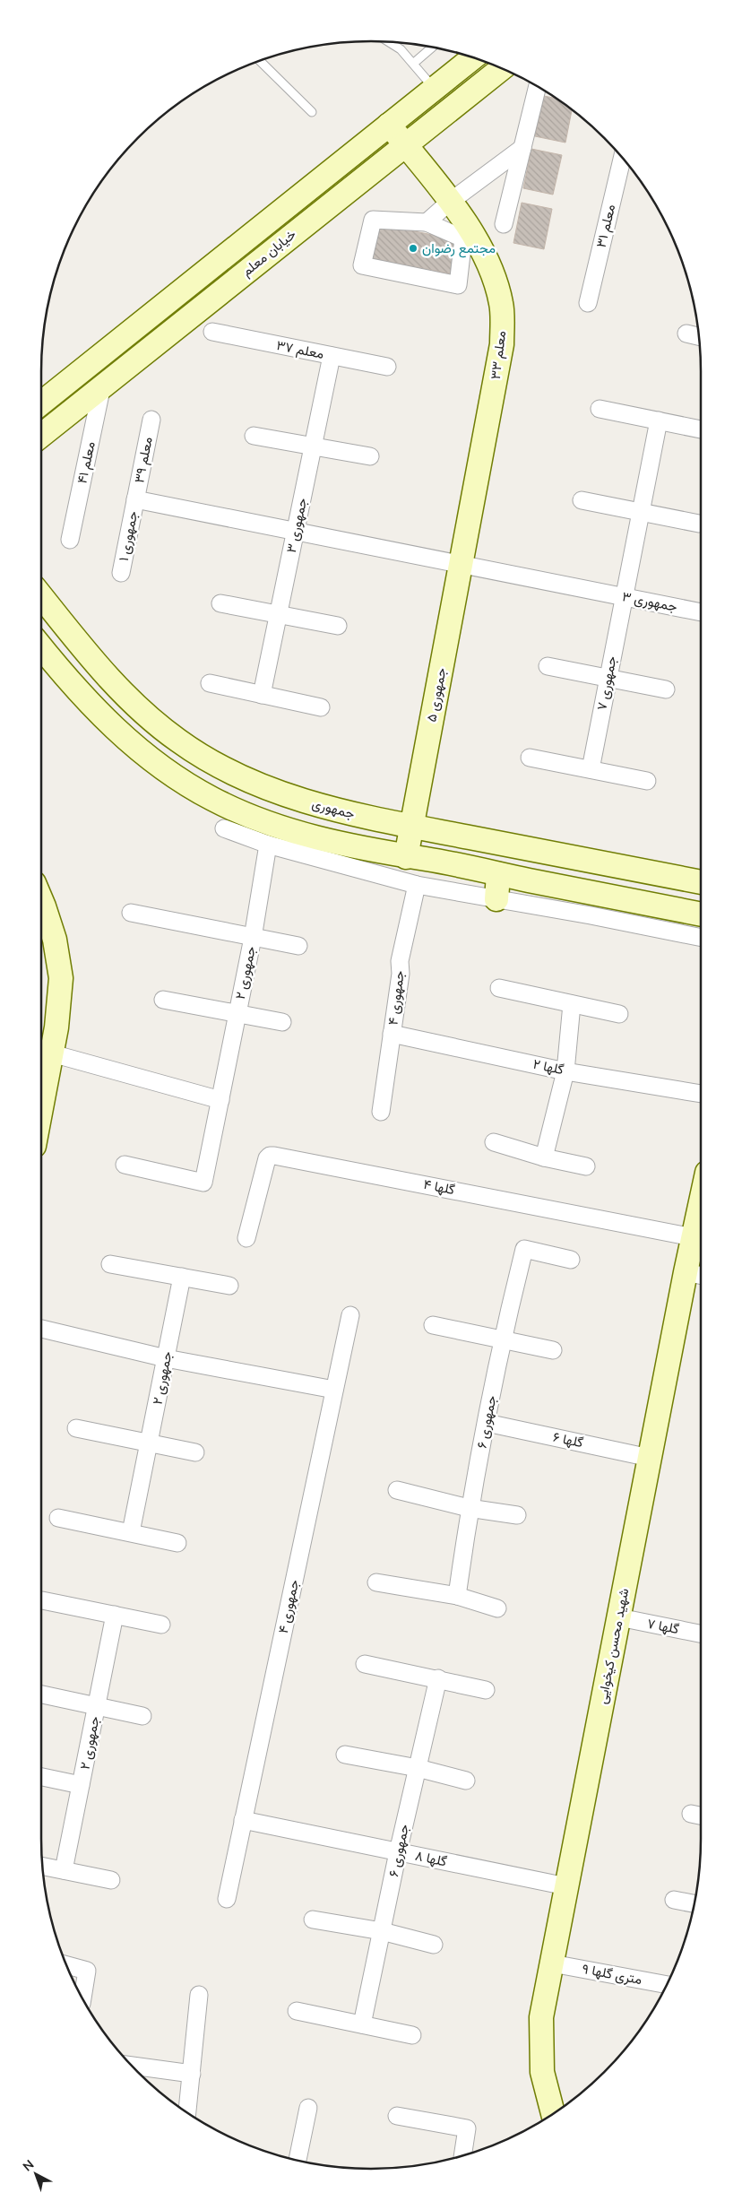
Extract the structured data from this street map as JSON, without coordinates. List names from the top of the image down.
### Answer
{
  "streets": {
    "main road": [
      "خیابان معلم",
      "معلم ۳۳",
      "جمهوری ۵",
      "جمهوری",
      "شهید محسن کیخوایی"
    ],
    "street": [
      "معلم ۳۱",
      "معلم ۳۷",
      "معلم ۳۹",
      "معلم ۴۱",
      "جمهوری ۳",
      "جمهوری ۱",
      "جمهوری ۷",
      "جمهوری ۲",
      "جمهوری ۴",
      "گلها ۲",
      "گلها ۴",
      "جمهوری ۶",
      "گلها ۶",
      "گلها ۷",
      "گلها ۸",
      "۹ متری گلها"
    ]
  },
  "crossings": [
    ["خیابان معلم", "معلم ۳۳"],
    ["خیابان معلم", "معلم ۴۱"],
    ["معلم ۳۷", "جمهوری ۳"],
    ["معلم ۳۳", "جمهوری ۳"],
    ["معلم ۳۳", "جمهوری ۵"],
    ["معلم ۳۹", "جمهوری ۳"],
    ["معلم ۳۹", "جمهوری ۱"],
    ["جمهوری ۳", "جمهوری ۱"],
    ["جمهوری ۳", "جمهوری ۷"],
    ["جمهوری ۳", "جمهوری ۵"],
    ["جمهوری ۵", "جمهوری"],
    ["جمهوری ۴", "گلها ۲"],
    ["جمهوری ۴", "گلها ۸"],
    ["گلها ۴", "شهید محسن کیخوایی"],
    ["جمهوری ۶", "گلها ۶"],
    ["جمهوری ۶", "گلها ۸"],
    ["گلها ۶", "شهید محسن کیخوایی"],
    ["گلها ۷", "شهید محسن کیخوایی"],
    ["شهید محسن کیخوایی", "گلها ۸"],
    ["شهید محسن کیخوایی", "۹ متری گلها"]
  ],
  "places": ["مجتمع رضوان"],
  "north": "top left"
}
